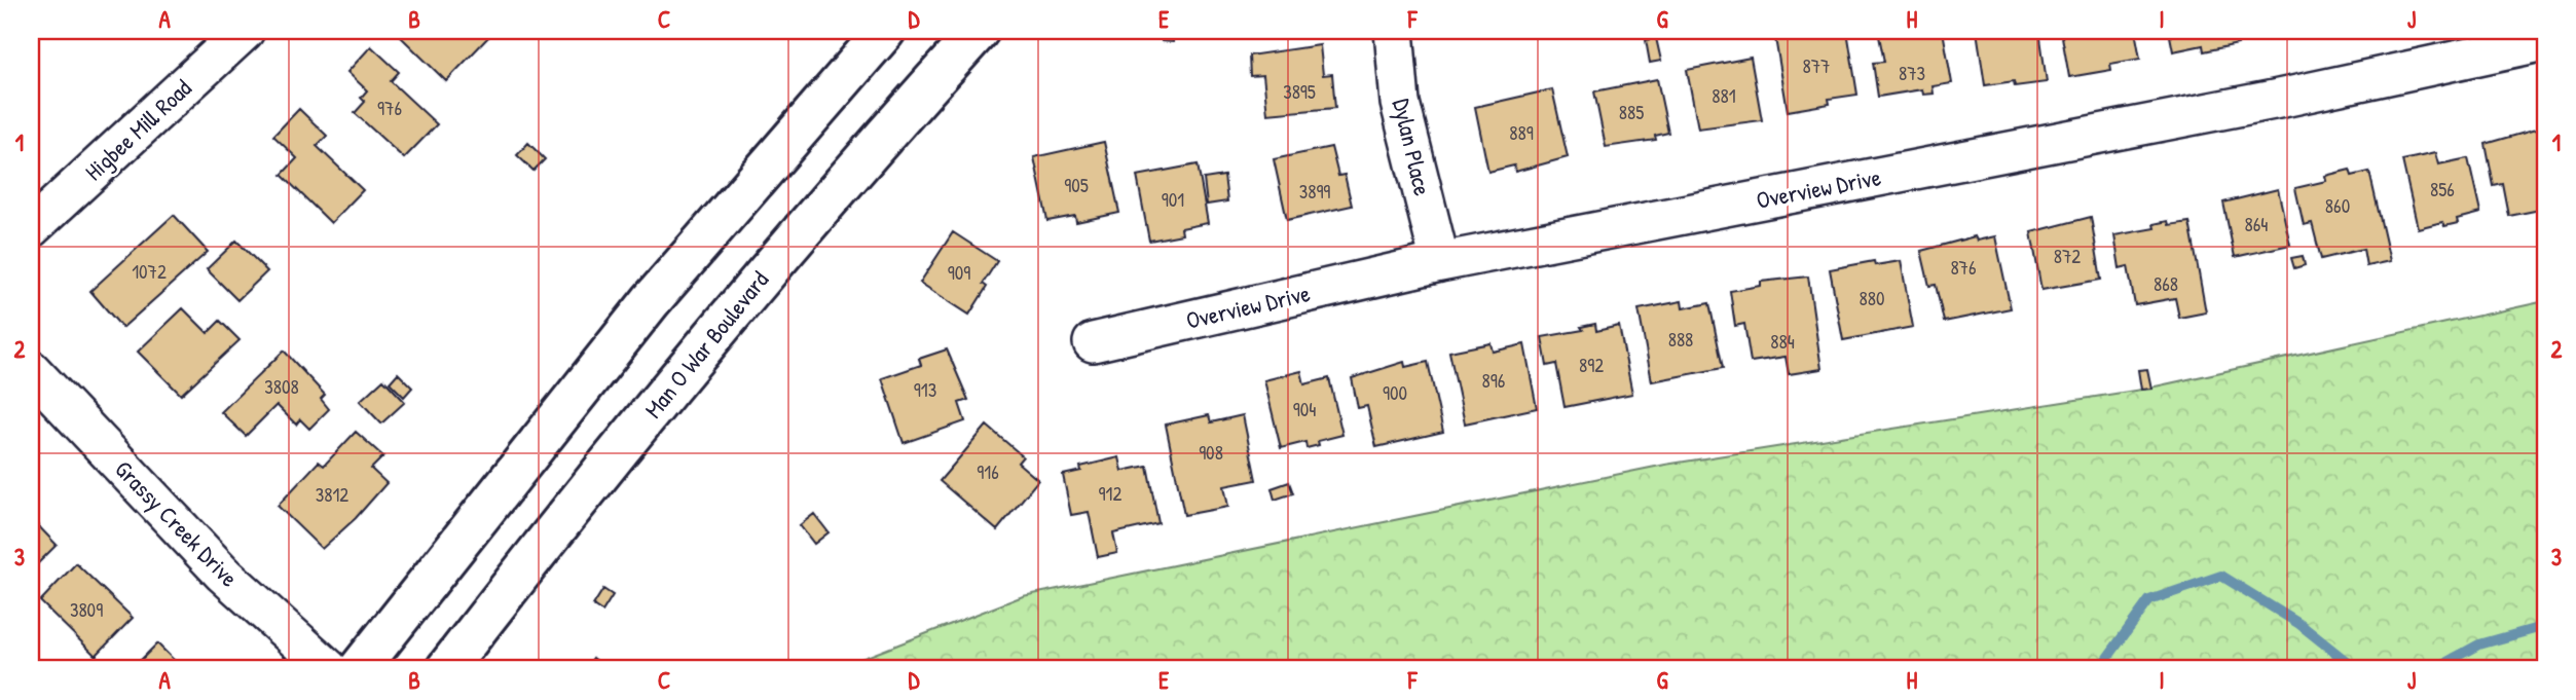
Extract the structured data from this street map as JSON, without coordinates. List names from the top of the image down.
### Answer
{
  "streets": {
    "main road": ["Man O War Boulevard"],
    "street": [
      "Higbee Mill Road",
      "Dylan Place",
      "Overview Drive",
      "Grassy Creek Drive"
    ]
  },
  "crossings": [
    ["Dylan Place", "Overview Drive"]
  ],
  "house_numbers": [
    "877",
    "873",
    "3895",
    "881",
    "976",
    "885",
    "889",
    "905",
    "856",
    "3899",
    "901",
    "860",
    "864",
    "872",
    "876",
    "1072",
    "909",
    "868",
    "880",
    "888",
    "884",
    "892",
    "896",
    "3808",
    "913",
    "900",
    "904",
    "908",
    "916",
    "912",
    "3812",
    "3809"
  ],
  "grid": {
    "columns": [
      "A",
      "B",
      "C",
      "D",
      "E",
      "F",
      "G",
      "H",
      "I",
      "J"
    ],
    "rows": ["1", "2", "3"]
  }
}
